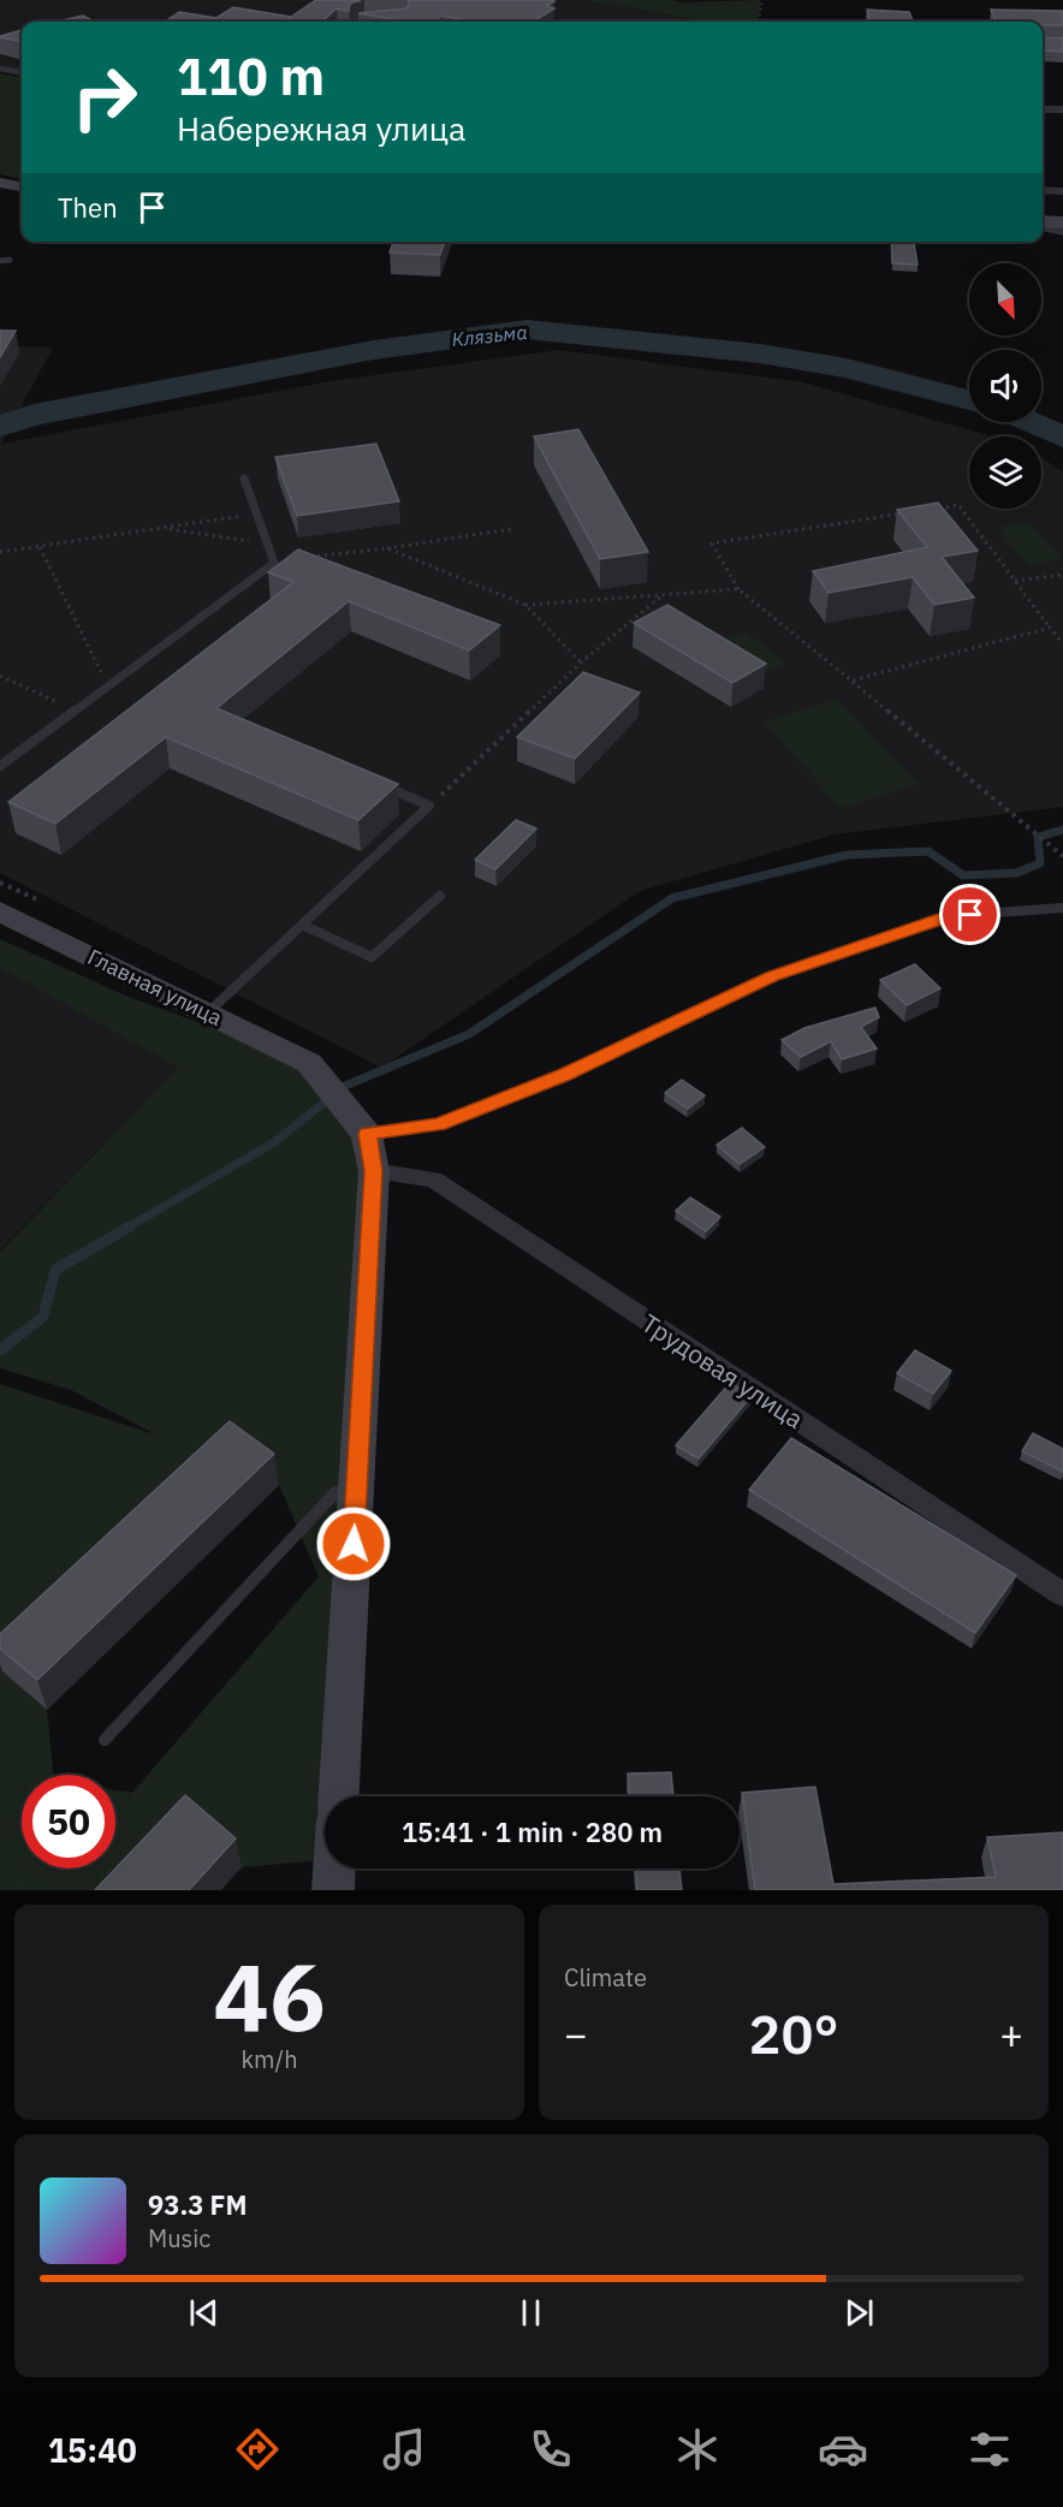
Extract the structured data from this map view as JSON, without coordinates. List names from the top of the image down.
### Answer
{
  "streets": {
    "main road": ["Главная улица"],
    "street": ["Трудовая улица"]
  },
  "water": ["Клязьма"],
  "north": "bottom right",
  "page": {
    "turn": ["110 m", "Набережная улица"],
    "then": "Then",
    "limit": "50",
    "trip": "15:41 · 1 min · 280 m",
    "tile": [
      ["46", "km/h"],
      "Climate"
    ],
    "heat": ["−", "20°", "+"],
    "song": ["93.3 FM", "Music"],
    "tabs": "15:40"
  }
}
